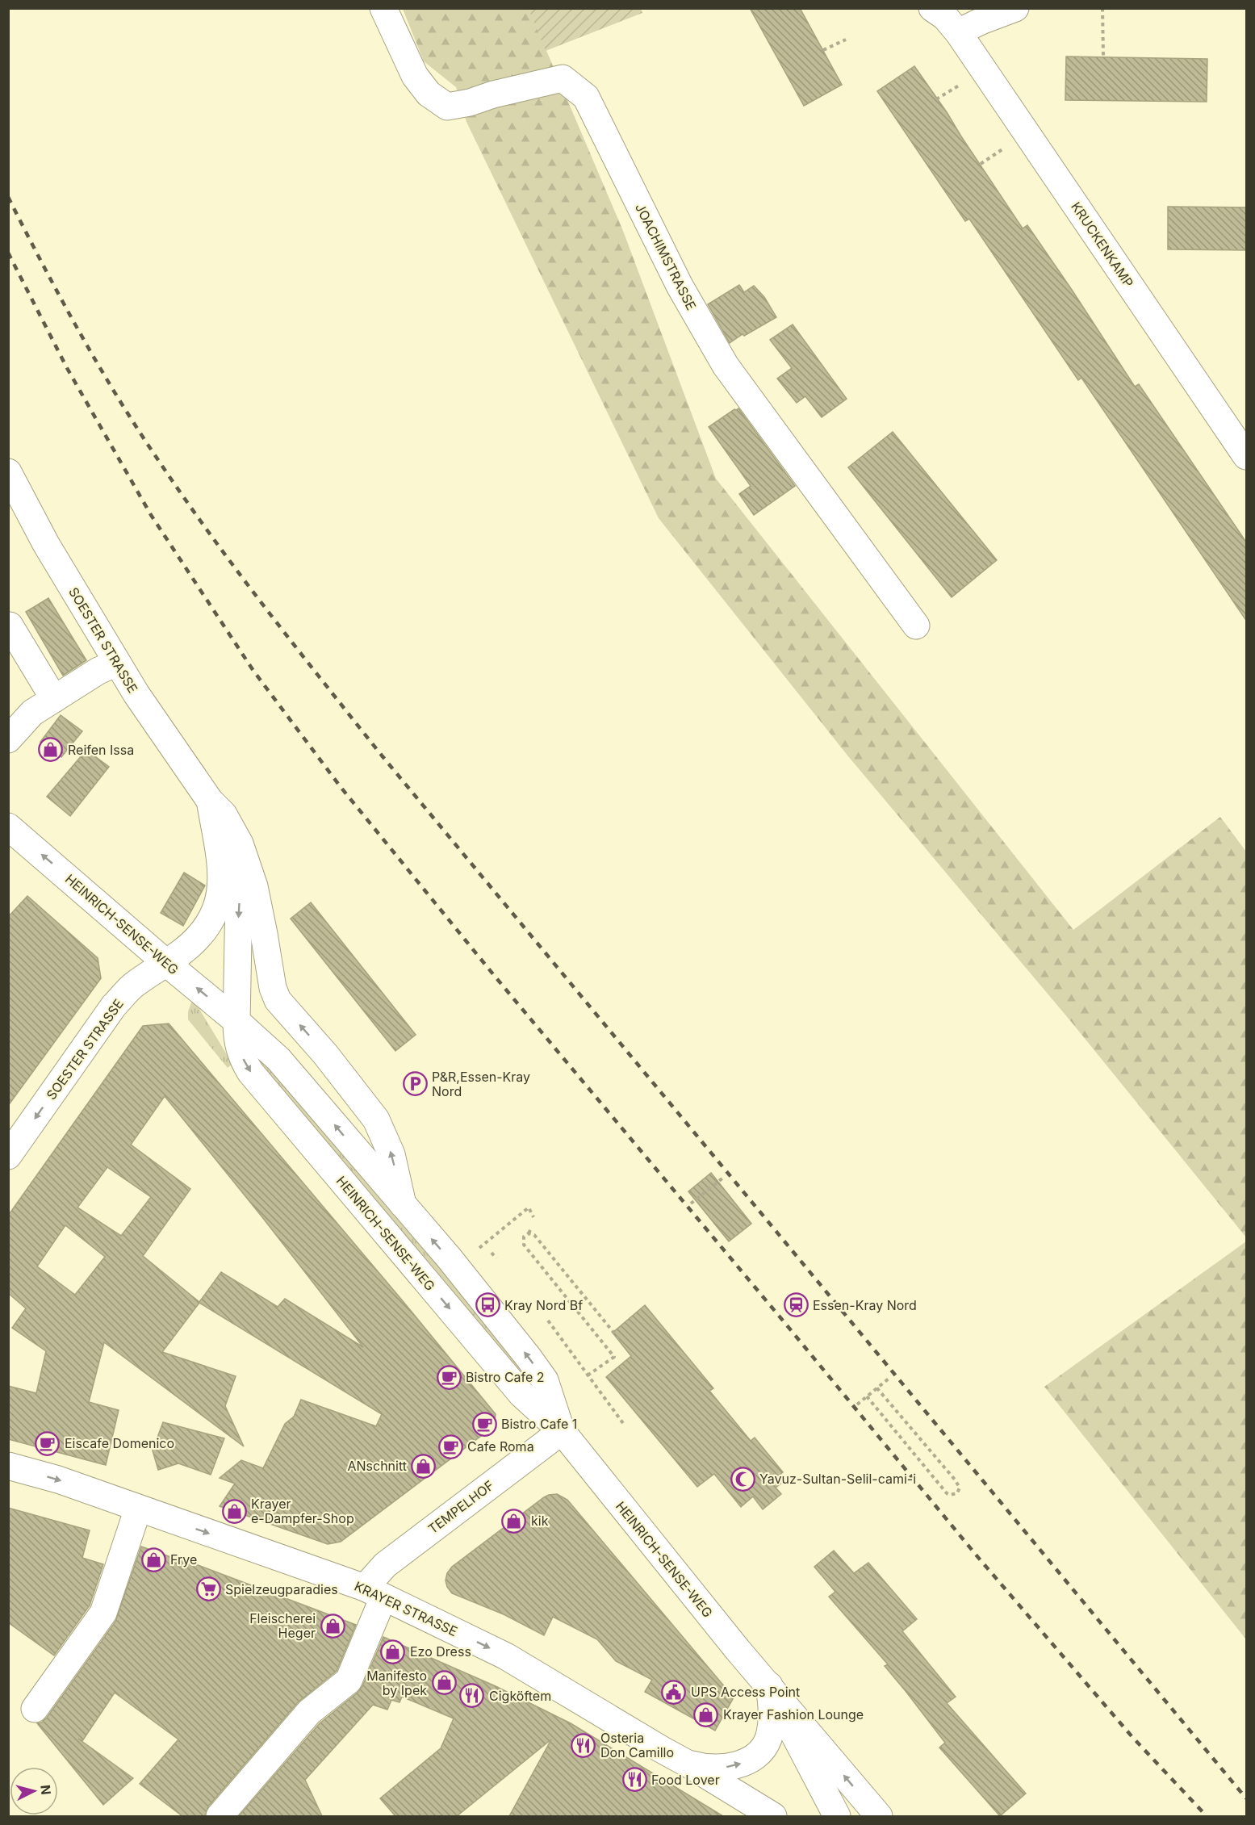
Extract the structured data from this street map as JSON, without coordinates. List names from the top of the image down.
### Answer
{
  "streets": {
    "street": [
      "KRUCKENKAMP",
      "JOACHIMSTRASSE",
      "SOESTER STRASSE",
      "HEINRICH-SENSE-WEG",
      "TEMPELHOF",
      "KRAYER STRASSE"
    ]
  },
  "crossings": [
    ["SOESTER STRASSE", "HEINRICH-SENSE-WEG"],
    ["HEINRICH-SENSE-WEG", "TEMPELHOF"],
    ["TEMPELHOF", "KRAYER STRASSE"]
  ],
  "one_way": ["KRAYER STRASSE"],
  "places": {
    "shop": [
      "Reifen Issa",
      "ANschnitt",
      "Krayer e-Dampfer-Shop",
      "kik",
      "Frye",
      "Fleischerei Heger",
      "Ezo Dress",
      "Manifesto by Ipek",
      "Krayer Fashion Lounge"
    ],
    "parking": ["P&R,Essen-Kray Nord"],
    "bus stop": ["Kray Nord Bf"],
    "station": ["Essen-Kray Nord"],
    "cafe": [
      "Bistro Cafe 2",
      "Bistro Cafe 1",
      "Eiscafe Domenico",
      "Cafe Roma"
    ],
    "mosque": ["Yavuz-Sultan-Selil-cami-i"],
    "supermarket": ["Spielzeugparadies"],
    "public building": ["UPS Access Point"],
    "restaurant": ["Cigköftem", "Osteria Don Camillo", "Food Lover"]
  },
  "north": "right"
}
